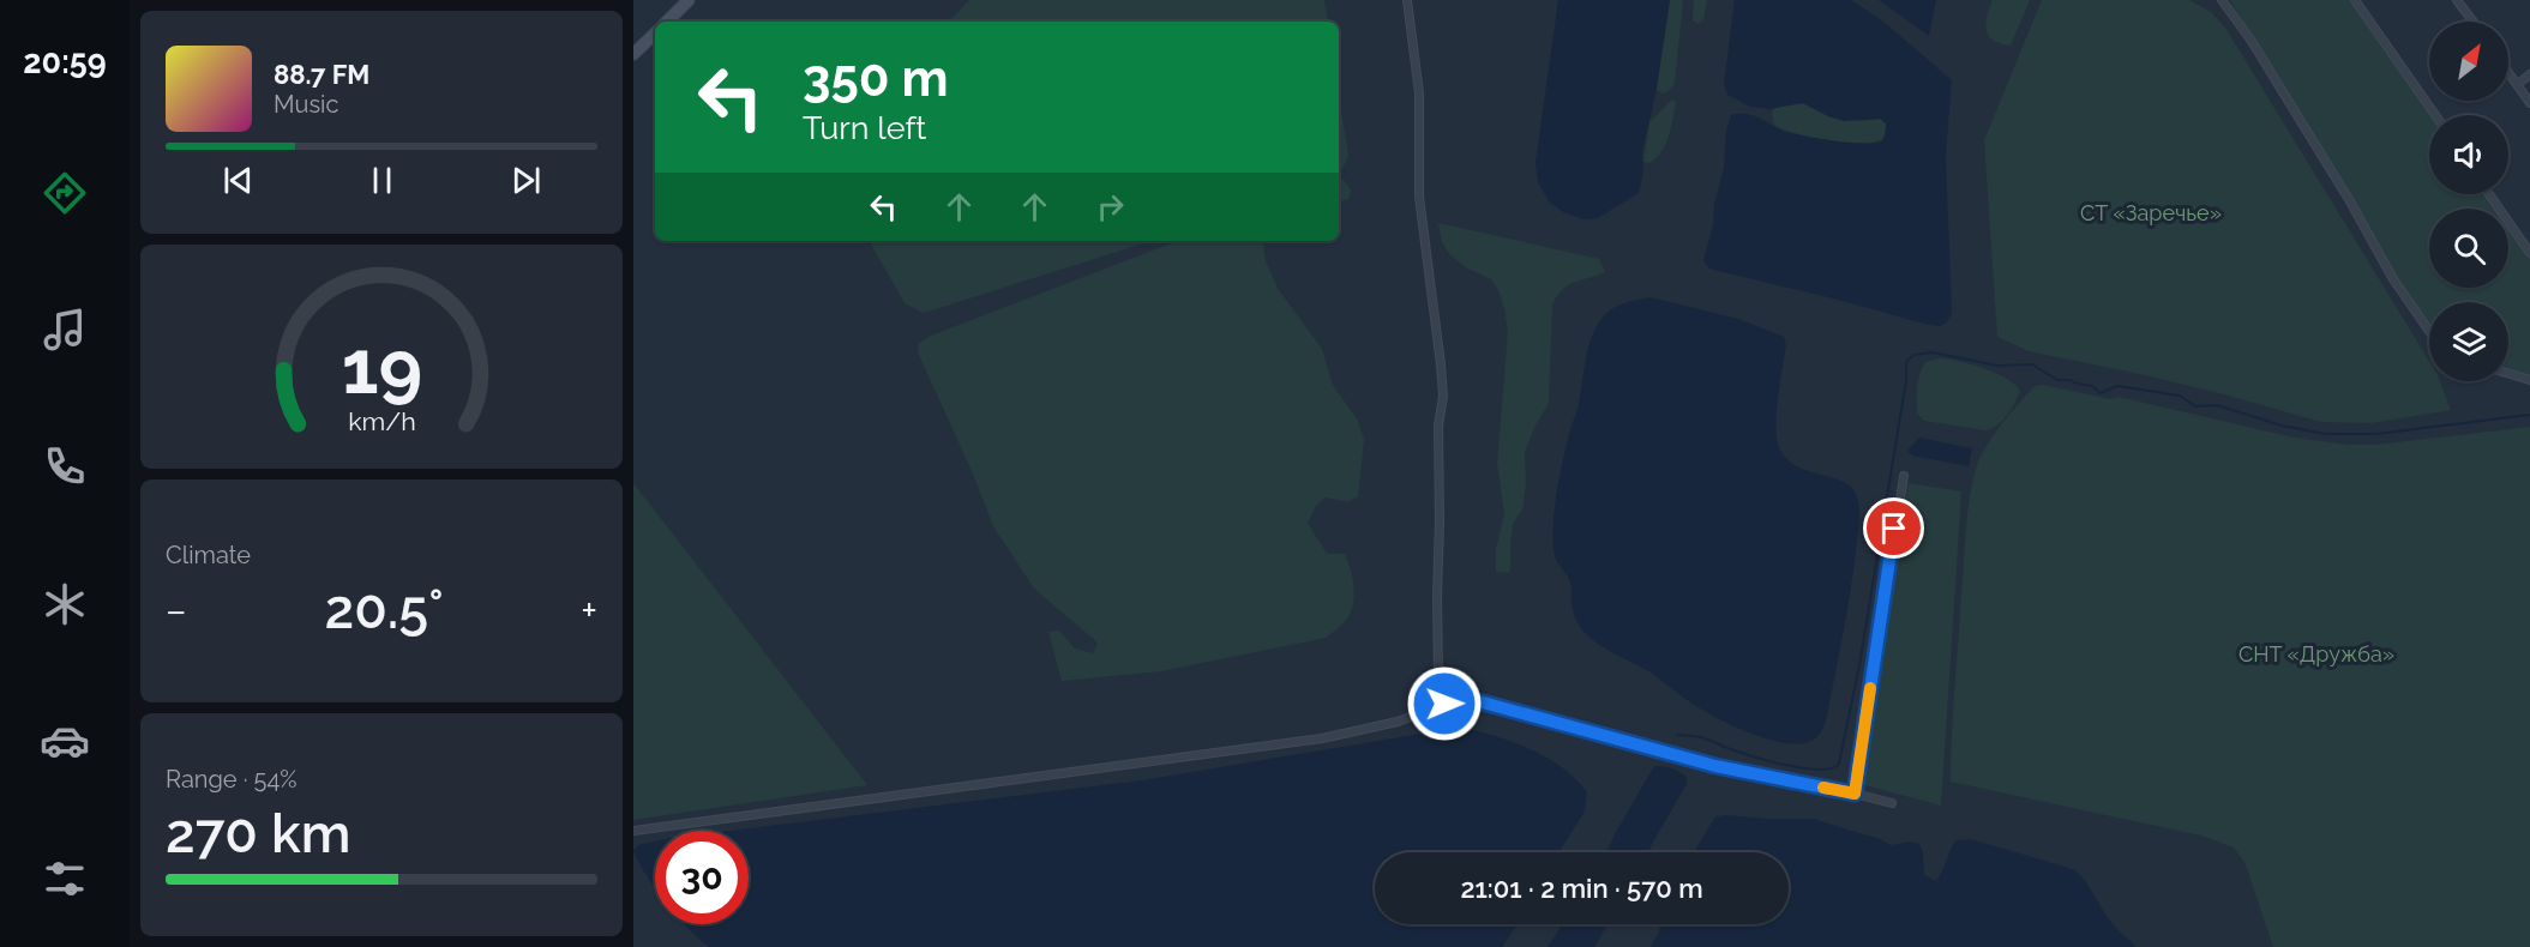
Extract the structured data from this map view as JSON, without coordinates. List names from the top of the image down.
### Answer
{
  "parks": ["СТ «Заречье»", "СНТ «Дружба»"],
  "north": "top right",
  "page": {
    "tabs": "20:59",
    "turn": ["350 m", "Turn left"],
    "song": ["88.7 FM", "Music"],
    "tile": [
      "Climate",
      ["Range · 54%", "270 km"]
    ],
    "heat": ["−", "20.5°", "+"],
    "limit": "30",
    "trip": "21:01 · 2 min · 570 m",
    "gauge": ["19", "km/h"]
  }
}
